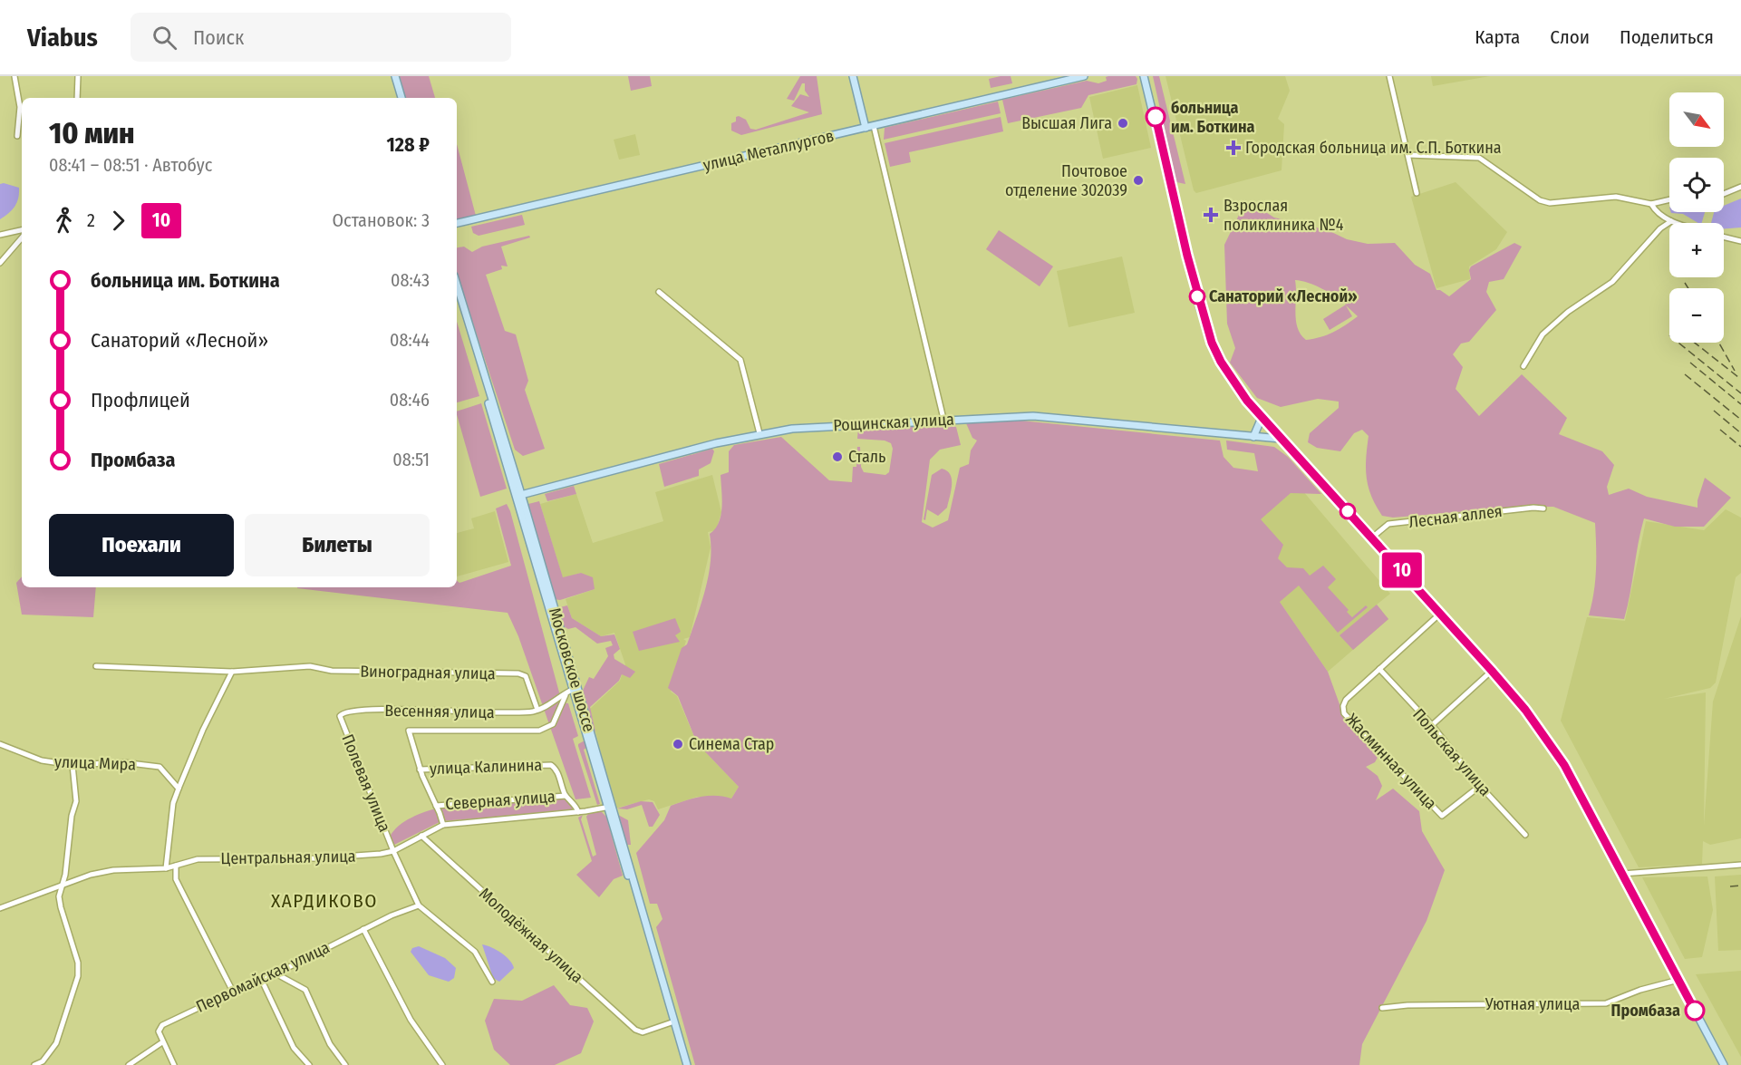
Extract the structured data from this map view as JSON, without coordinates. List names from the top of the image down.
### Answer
{
  "streets": {
    "main road": ["улица Металлургов", "Рощинская улица", "Московское шоссе"],
    "street": [
      "Лесная аллея",
      "Виноградная улица",
      "Весенняя улица",
      "Польская улица",
      "Жасминная улица",
      "улица Мира",
      "улица Калинина",
      "Полевая улица",
      "Северная улица",
      "Центральная улица",
      "Молодёжная улица",
      "Первомайская улица",
      "Уютная улица"
    ]
  },
  "crossings": [
    ["Рощинская улица", "Московское шоссе"],
    ["Московское шоссе", "Центральная улица"],
    ["Московское шоссе", "Молодёжная улица"],
    ["Виноградная улица", "Весенняя улица"],
    ["Весенняя улица", "Полевая улица"],
    ["Польская улица", "Жасминная улица"],
    ["улица Калинина", "Северная улица"],
    ["Полевая улица", "Центральная улица"],
    ["Полевая улица", "Первомайская улица"],
    ["Центральная улица", "Молодёжная улица"]
  ],
  "districts": ["ХАРДИКОВО"],
  "places": {
    "other": [
      "больница им. Боткина",
      "Высшая Лига",
      "Почтовое отделение 302039",
      "Санаторий «Лесной»",
      "Сталь",
      "Синема Стар",
      "Промбаза"
    ],
    "health": ["Городская больница им. С.П. Боткина", "Взрослая поликлиника №4"]
  },
  "lines": ["bus line 10"],
  "north": "bottom right",
  "page": {
    "header": "Viabus",
    "search": "Поиск",
    "nav": ["Карта", "Слои", "Поделиться"],
    "on_map": "10",
    "map_buttons": ["+", "−"],
    "heading": ["10 мин", "08:41 – 08:51 · Автобус", "128 ₽"],
    "legs": ["2", "10", "Остановок: 3"],
    "list": [
      {
        "name": "больница им. Боткина",
        "value": "08:43"
      },
      {
        "name": "Санаторий «Лесной»",
        "value": "08:44"
      },
      {
        "name": "Профлицей",
        "value": "08:46"
      },
      {
        "name": "Промбаза",
        "value": "08:51"
      }
    ],
    "buttons": ["Поехали", "Билеты"]
  }
}
